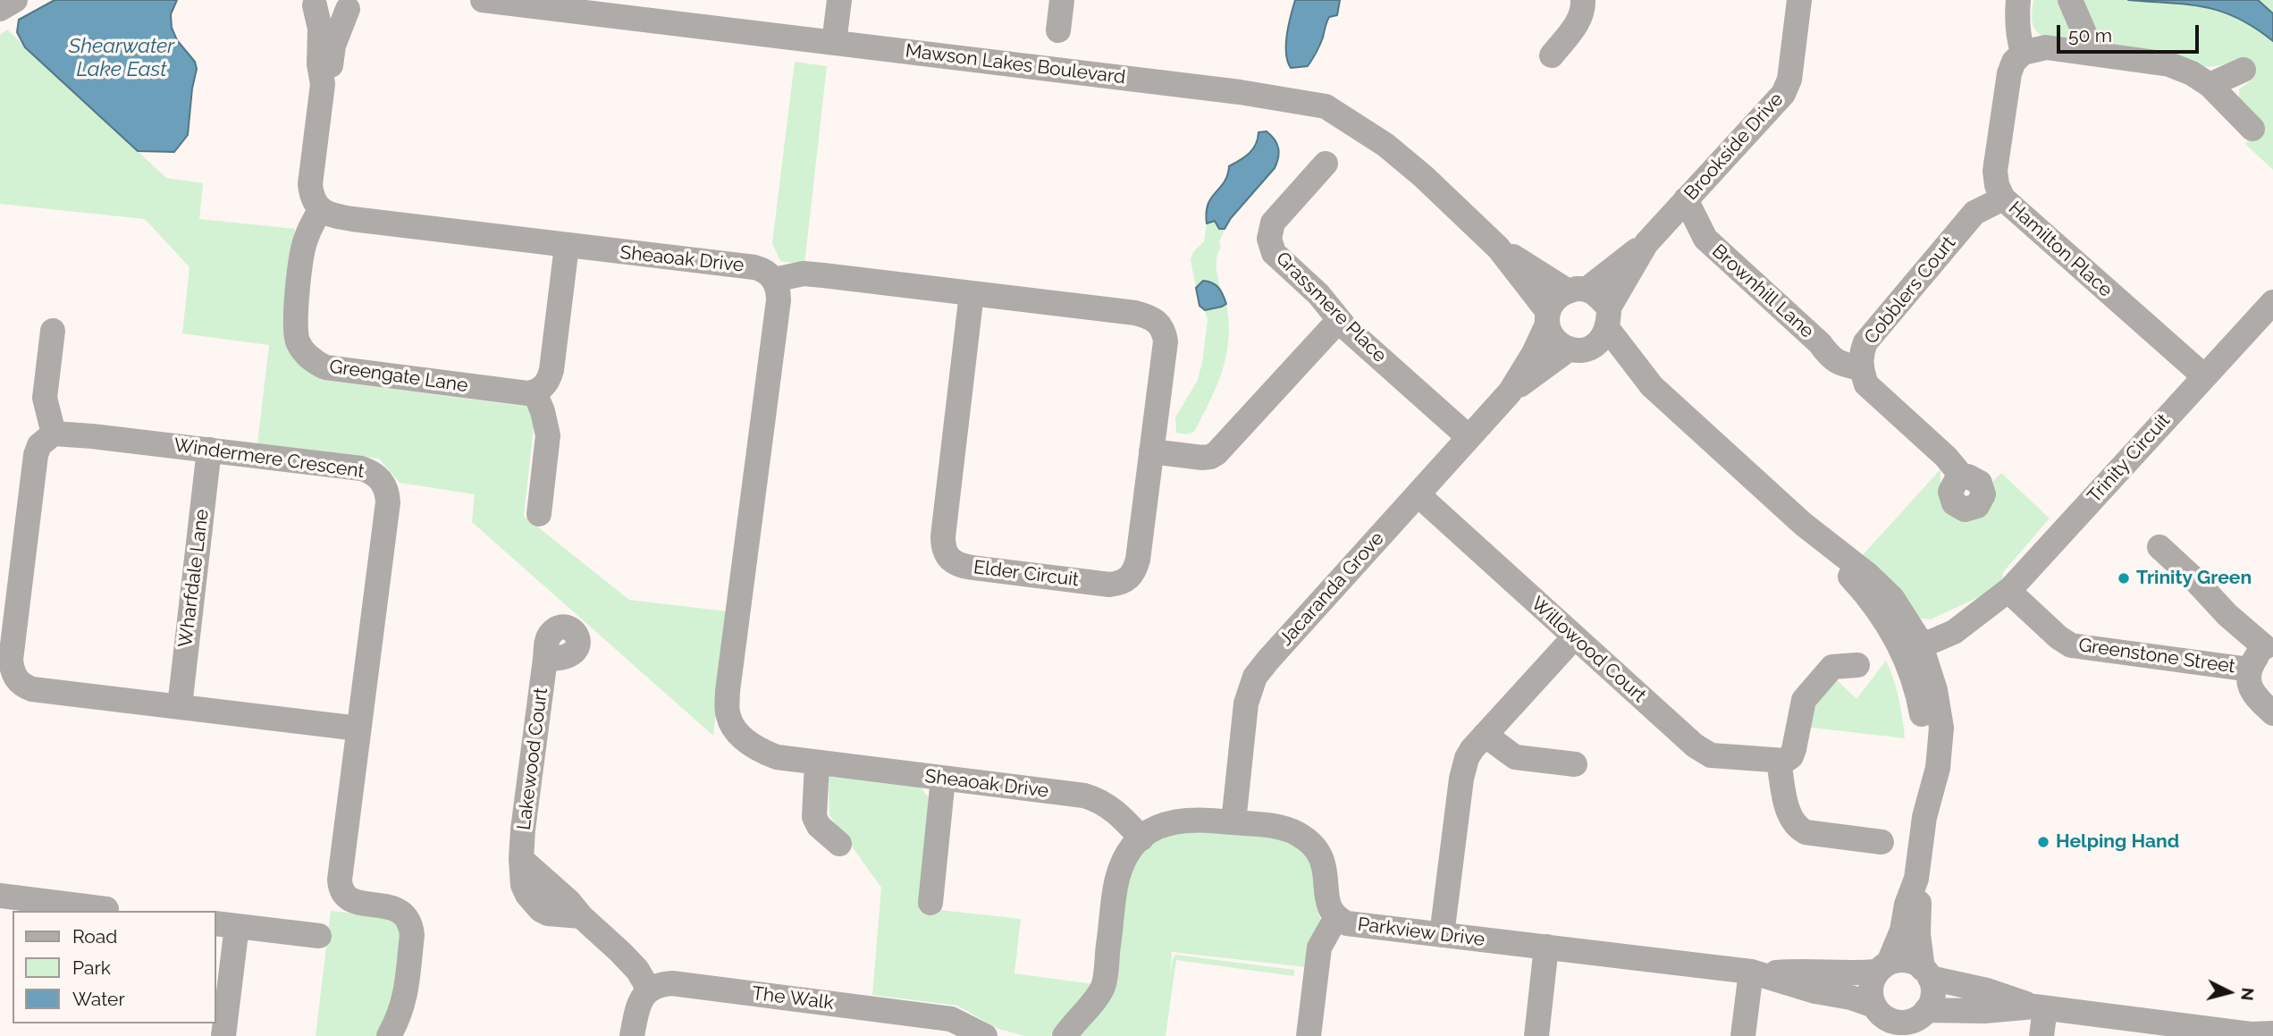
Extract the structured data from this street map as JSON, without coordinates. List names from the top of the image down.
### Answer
{
  "streets": {
    "street": [
      "Mawson Lakes Boulevard",
      "Brookside Drive",
      "Hamilton Place",
      "Sheaoak Drive",
      "Cobblers Court",
      "Brownhill Lane",
      "Grassmere Place",
      "Greengate Lane",
      "Windermere Crescent",
      "Trinity Circuit",
      "Elder Circuit",
      "Wharfdale Lane",
      "Jacaranda Grove",
      "Willowood Court",
      "Greenstone Street",
      "Lakewood Court",
      "Parkview Drive",
      "The Walk"
    ]
  },
  "crossings": [
    ["Mawson Lakes Boulevard", "Brookside Drive"],
    ["Mawson Lakes Boulevard", "Jacaranda Grove"],
    ["Brookside Drive", "Brownhill Lane"],
    ["Brookside Drive", "Jacaranda Grove"],
    ["Hamilton Place", "Cobblers Court"],
    ["Hamilton Place", "Trinity Circuit"],
    ["Sheaoak Drive", "Greengate Lane"],
    ["Sheaoak Drive", "Elder Circuit"],
    ["Sheaoak Drive", "Parkview Drive"],
    ["Cobblers Court", "Brownhill Lane"],
    ["Grassmere Place", "Jacaranda Grove"],
    ["Windermere Crescent", "Wharfdale Lane"],
    ["Trinity Circuit", "Greenstone Street"],
    ["Jacaranda Grove", "Willowood Court"],
    ["Jacaranda Grove", "Parkview Drive"],
    ["Lakewood Court", "The Walk"]
  ],
  "water": ["Shearwater Lake East"],
  "places": ["Trinity Green", "Helping Hand"],
  "legend": ["Road", "Park", "Water"],
  "scale_bar": "50 m",
  "north": "right"
}
